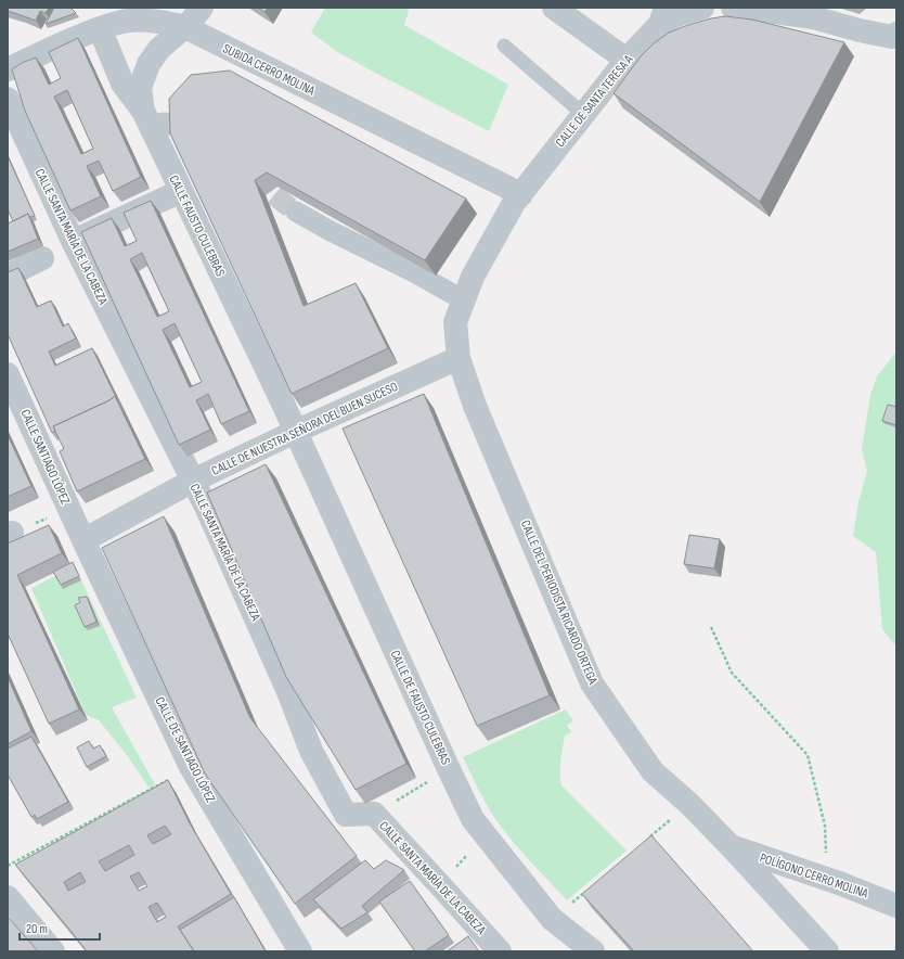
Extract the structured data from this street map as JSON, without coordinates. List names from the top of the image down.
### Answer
{
  "streets": {
    "street": [
      "SUBIDA CERRO MOLINA",
      "CALLE DE SANTA TERESA A",
      "CALLE FAUSTO CULEBRAS",
      "CALLE SANTA MARÍA DE LA CABEZA",
      "CALLE DE NUESTRA SEÑORA DEL BUEN SUCESO",
      "CALLE SANTIAGO LÓPEZ",
      "CALLE DEL PERIODISTA RICARDO ORTEGA",
      "CALLE DE FAUSTO CULEBRAS",
      "CALLE DE SANTIAGO LÓPEZ",
      "POLÍGONO CERRO MOLINA"
    ]
  },
  "crossings": [
    ["SUBIDA CERRO MOLINA", "CALLE DE SANTA TERESA A"],
    ["SUBIDA CERRO MOLINA", "CALLE FAUSTO CULEBRAS"],
    ["SUBIDA CERRO MOLINA", "CALLE DEL PERIODISTA RICARDO ORTEGA"],
    ["CALLE DE SANTA TERESA A", "CALLE DEL PERIODISTA RICARDO ORTEGA"],
    ["CALLE FAUSTO CULEBRAS", "CALLE DE NUESTRA SEÑORA DEL BUEN SUCESO"],
    ["CALLE FAUSTO CULEBRAS", "CALLE DE FAUSTO CULEBRAS"],
    ["CALLE SANTA MARÍA DE LA CABEZA", "CALLE DE NUESTRA SEÑORA DEL BUEN SUCESO"],
    ["CALLE DE NUESTRA SEÑORA DEL BUEN SUCESO", "CALLE SANTIAGO LÓPEZ"],
    ["CALLE DE NUESTRA SEÑORA DEL BUEN SUCESO", "CALLE DEL PERIODISTA RICARDO ORTEGA"],
    ["CALLE DE NUESTRA SEÑORA DEL BUEN SUCESO", "CALLE DE FAUSTO CULEBRAS"],
    ["CALLE DE NUESTRA SEÑORA DEL BUEN SUCESO", "CALLE DE SANTIAGO LÓPEZ"],
    ["CALLE SANTIAGO LÓPEZ", "CALLE DE SANTIAGO LÓPEZ"],
    ["CALLE DEL PERIODISTA RICARDO ORTEGA", "POLÍGONO CERRO MOLINA"]
  ],
  "scale_bar": "20 m"
}
